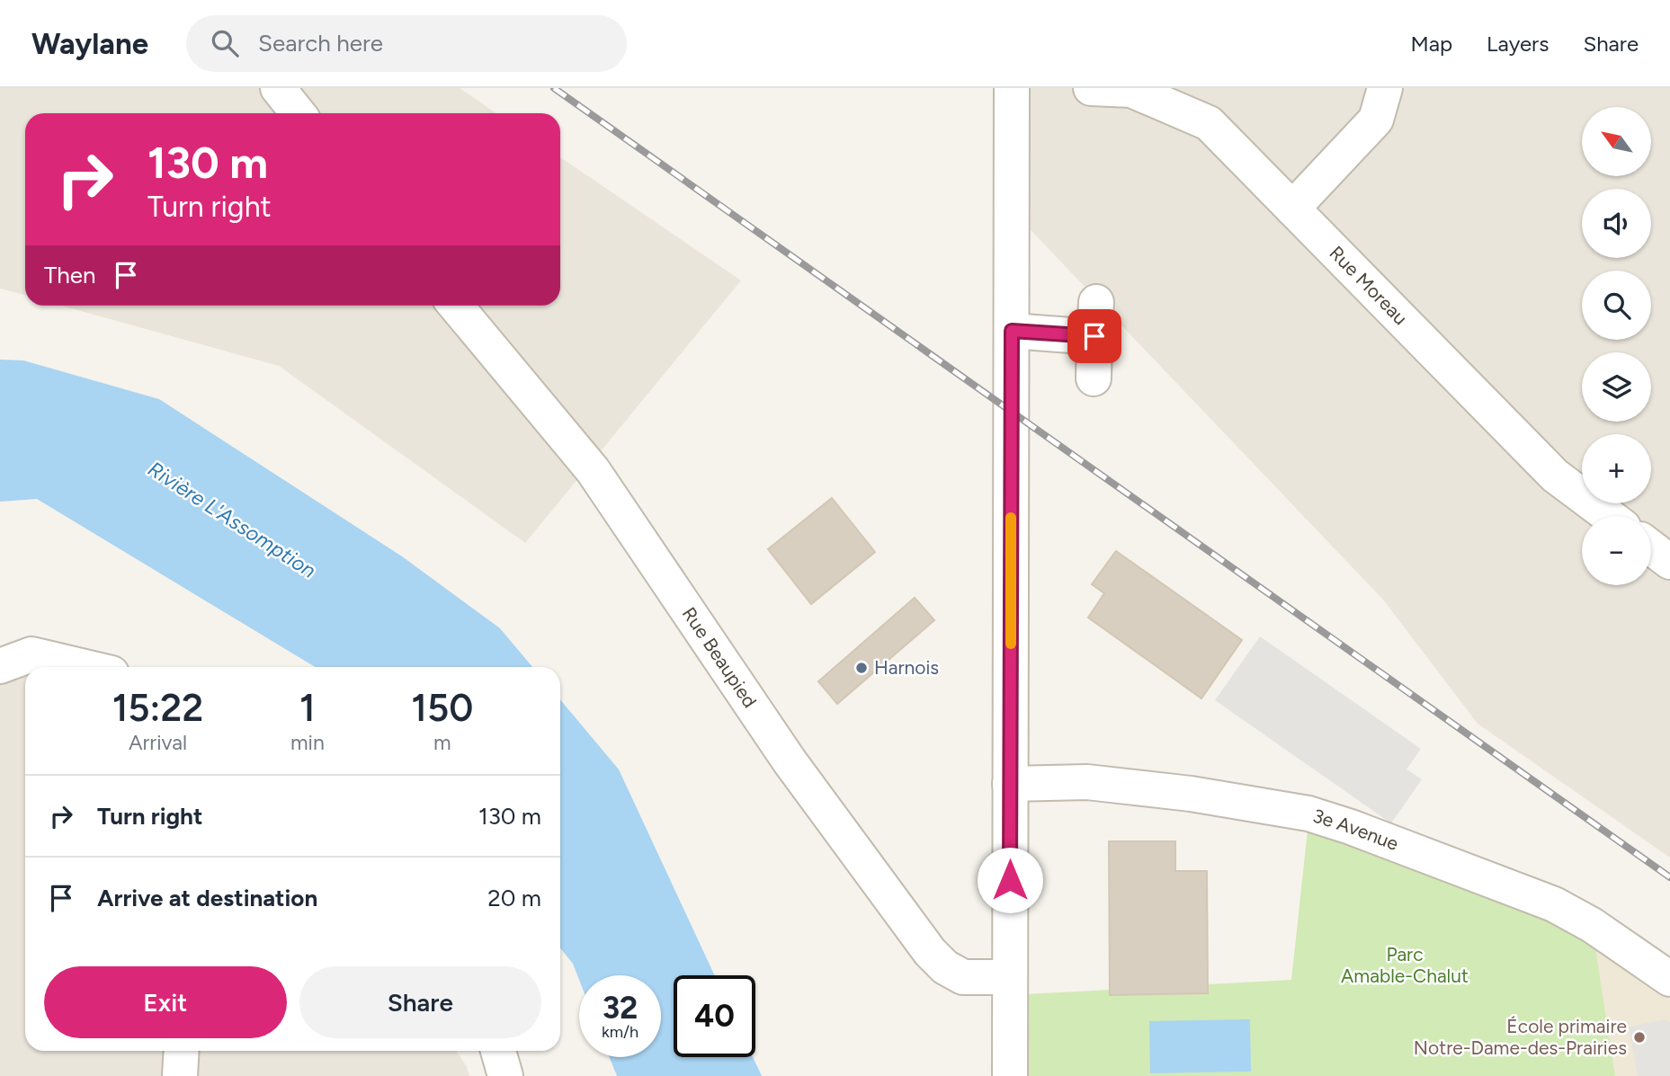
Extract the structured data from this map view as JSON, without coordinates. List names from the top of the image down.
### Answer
{
  "streets": {
    "street": ["Rue Moreau", "Rue Beaupied", "3e Avenue"]
  },
  "water": ["Rivière L'Assomption"],
  "parks": ["Parc Amable-Chalut"],
  "places": ["Harnois", "École primaire Notre-Dame-des-Prairies"],
  "north": "top left",
  "page": {
    "header": "Waylane",
    "search": "Search here",
    "nav": ["Map", "Layers", "Share"],
    "map_buttons": ["+", "−"],
    "turn": ["130 m", "Turn right"],
    "then": "Then",
    "eta": [
      "15:22",
      "Arrival",
      "1",
      "min",
      "150",
      "m"
    ],
    "list": [
      {
        "name": "Turn right",
        "value": "130 m"
      },
      {
        "name": "Arrive at destination",
        "value": "20 m"
      }
    ],
    "buttons": ["Exit", "Share"],
    "speed": "32 km/h",
    "limit": "40"
  }
}
